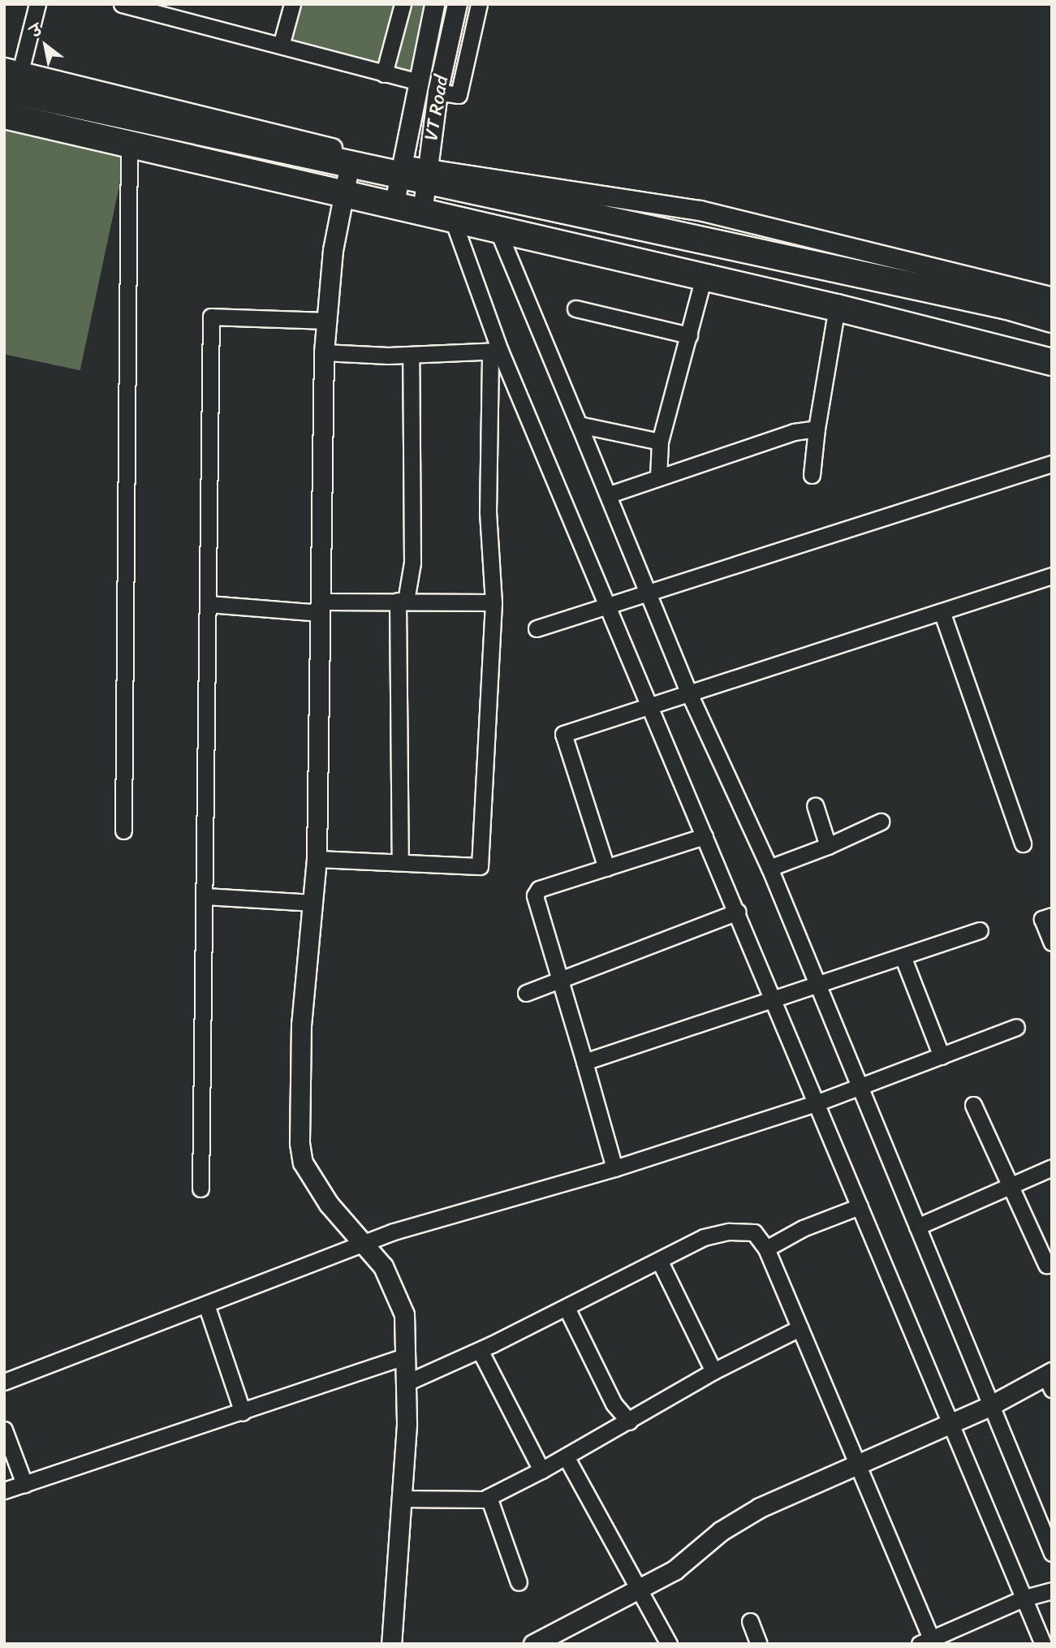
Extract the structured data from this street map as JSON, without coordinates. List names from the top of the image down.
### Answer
{
  "streets": {
    "street": ["VT Road"]
  },
  "north": "top left"
}
